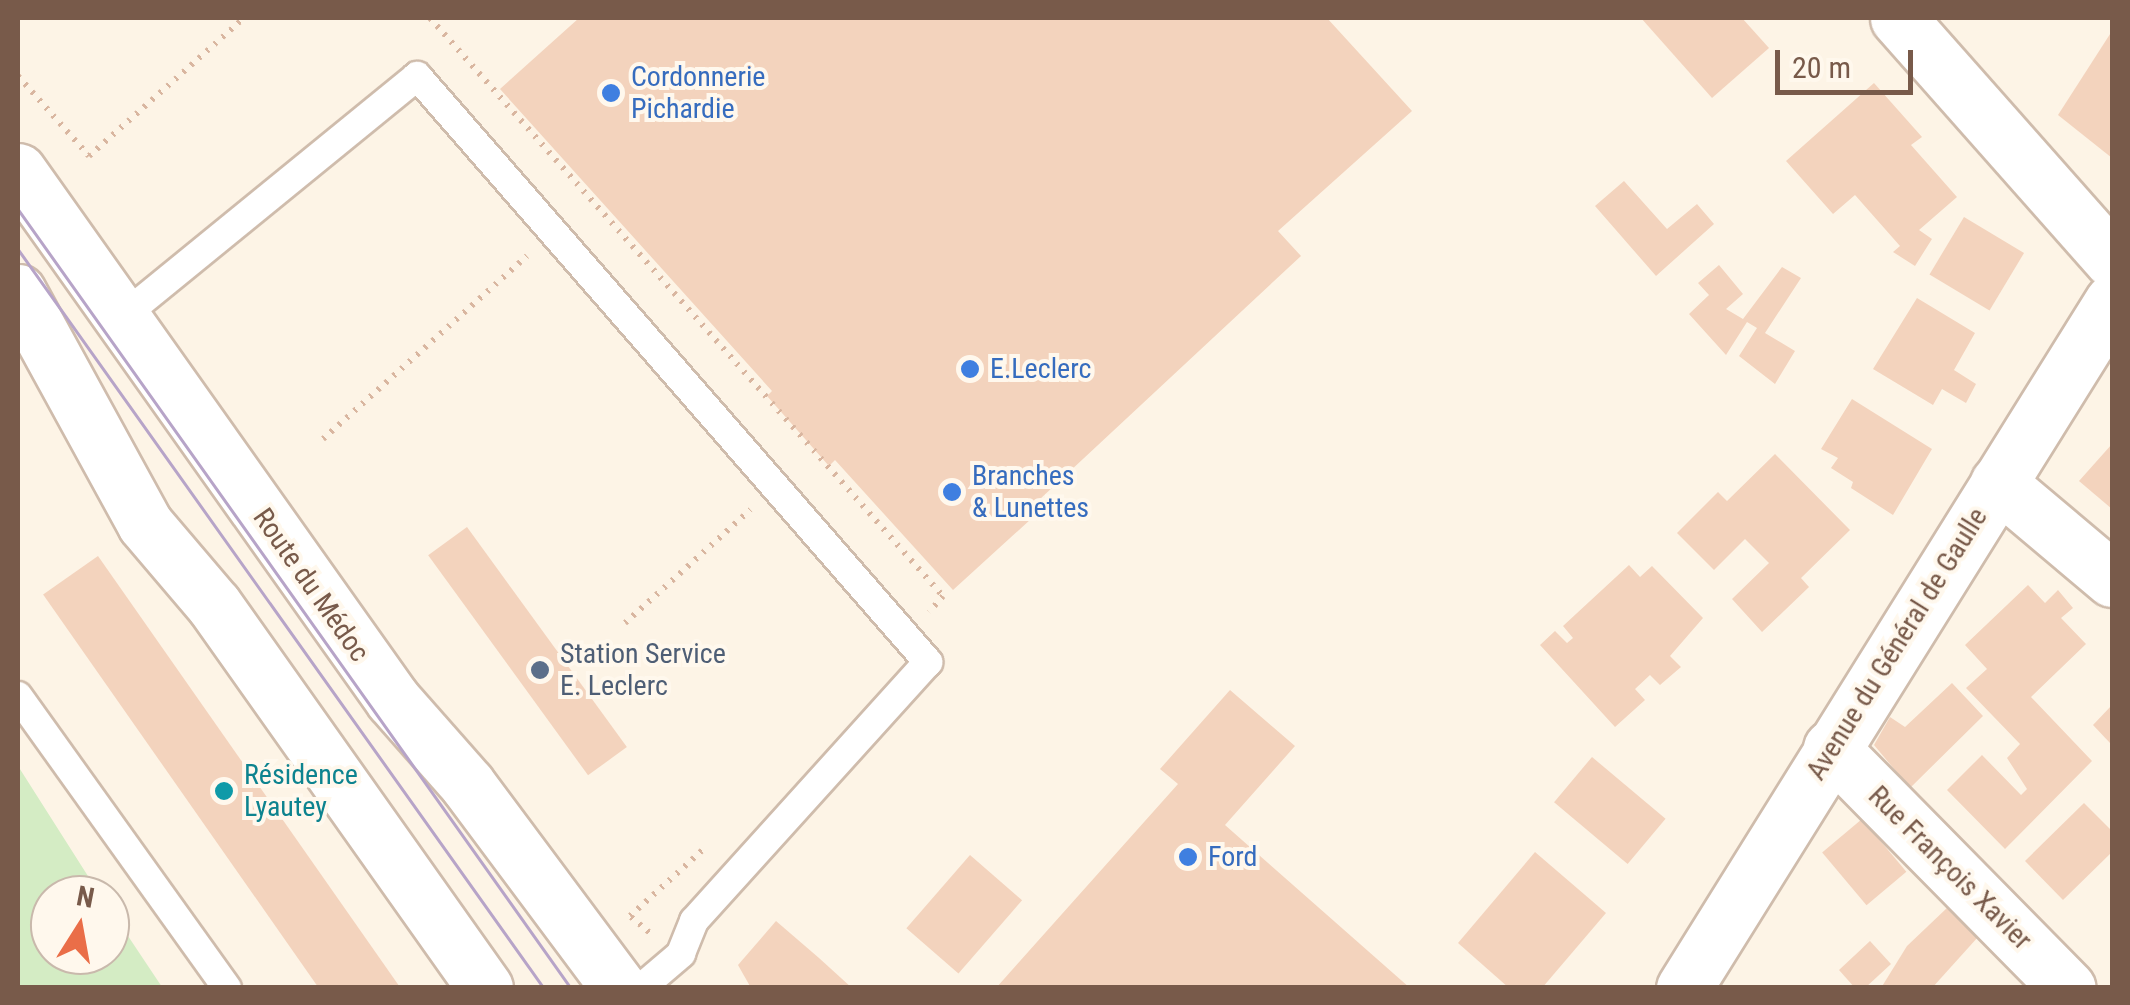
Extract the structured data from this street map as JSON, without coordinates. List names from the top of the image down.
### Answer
{
  "streets": {
    "main road": ["Route du Médoc", "Avenue du Général de Gaulle", "Rue François Xavier"]
  },
  "crossings": [
    ["Avenue du Général de Gaulle", "Rue François Xavier"]
  ],
  "places": [
    "Cordonnerie Pichardie",
    "E.Leclerc",
    "Branches & Lunettes",
    "Station Service E. Leclerc",
    "Résidence Lyautey",
    "Ford"
  ],
  "scale_bar": "20 m",
  "north": "top"
}
